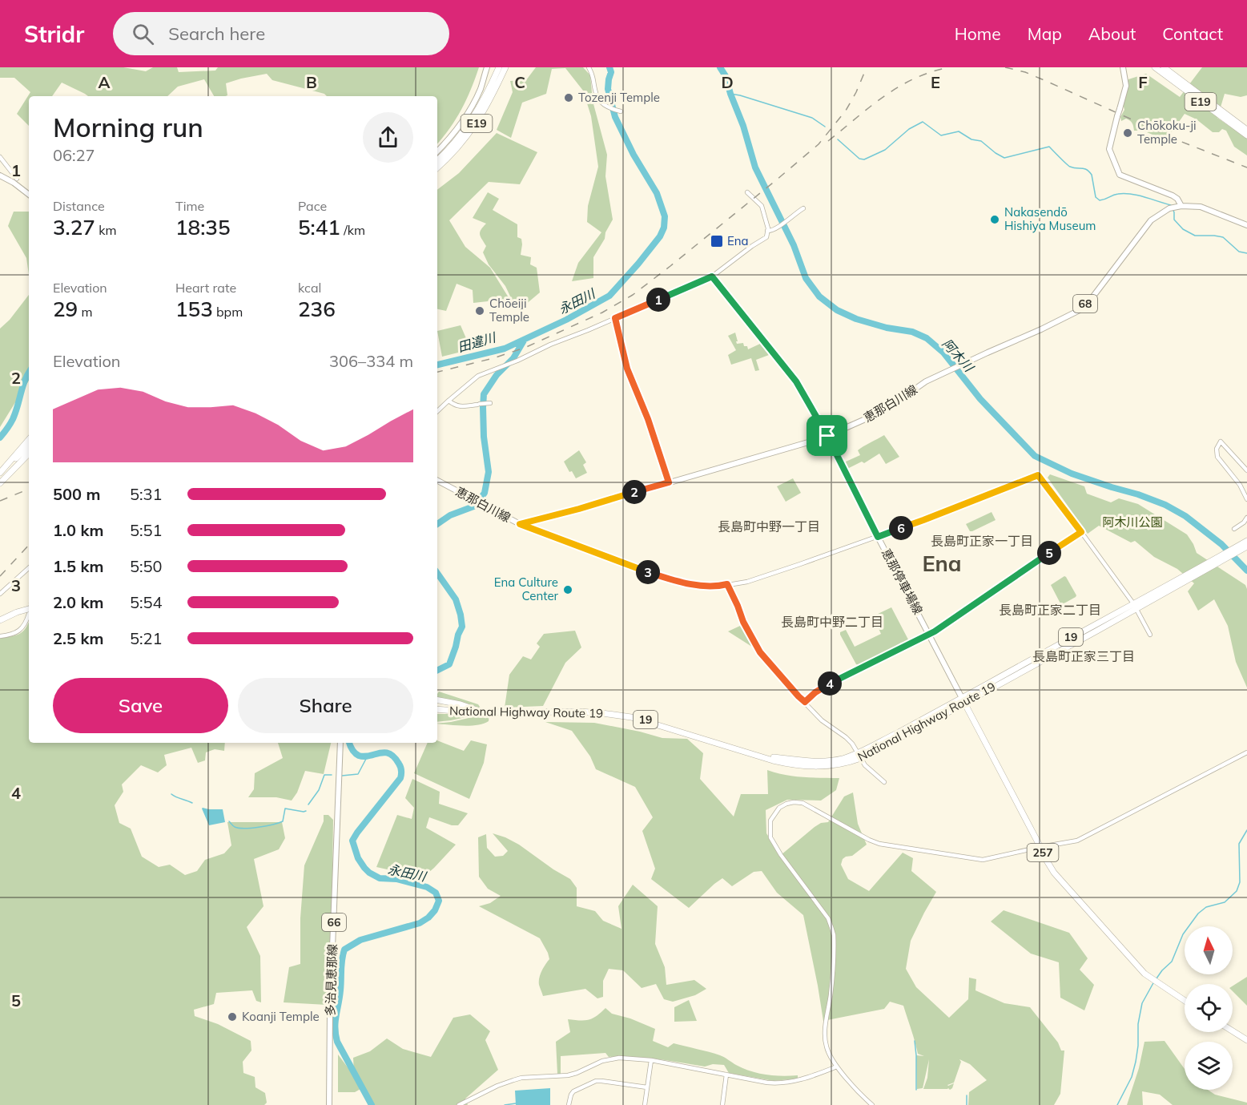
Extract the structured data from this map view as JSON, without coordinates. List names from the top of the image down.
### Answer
{
  "streets": {
    "highway": [
      "E19",
      "19",
      "National Highway Route 19",
      "257"
    ],
    "main road": [
      "68",
      "恵那白川線",
      "恵那停車場線",
      "66",
      "多治見恵那線"
    ]
  },
  "crossings": [
    ["恵那白川線", "恵那停車場線"],
    ["恵那停車場線", "National Highway Route 19"],
    ["恵那停車場線", "257"],
    ["National Highway Route 19", "257"]
  ],
  "districts": [
    "長島町中野一丁目",
    "長島町正家一丁目",
    "Ena",
    "長島町正家二丁目",
    "長島町中野二丁目",
    "長島町正家三丁目"
  ],
  "water": ["永田川", "田違川", "阿木川"],
  "parks": ["阿木川公園"],
  "places": {
    "other": [
      "Tozenji Temple",
      "Chōkoku-ji Temple",
      "Nakasendō Hishiya Museum",
      "Chōeiji Temple",
      "Ena Culture Center",
      "Koanji Temple"
    ],
    "transit": ["Ena"]
  },
  "north": "top",
  "page": {
    "header": "Stridr",
    "search": "Search here",
    "nav": [
      "Home",
      "Map",
      "About",
      "Contact"
    ],
    "heading": ["Morning run", "06:27"],
    "stats": [
      ["Distance", "3.27 km"],
      ["Time", "18:35"],
      ["Pace", "5:41 /km"],
      ["Elevation", "29 m"],
      ["Heart rate", "153 bpm"],
      ["kcal", "236"]
    ],
    "pins": [
      "1",
      "2",
      "6",
      "5",
      "3",
      "4"
    ],
    "chart": ["Elevation", "306–334 m"],
    "list": [
      {
        "name": "500 m",
        "note": "5:31"
      },
      {
        "name": "1.0 km",
        "note": "5:51"
      },
      {
        "name": "1.5 km",
        "note": "5:50"
      },
      {
        "name": "2.0 km",
        "note": "5:54"
      },
      {
        "name": "2.5 km",
        "note": "5:21"
      }
    ],
    "buttons": ["Save", "Share"]
  },
  "grid": {
    "columns": [
      "A",
      "B",
      "C",
      "D",
      "E",
      "F"
    ],
    "rows": [
      "1",
      "2",
      "3",
      "4",
      "5"
    ]
  }
}
